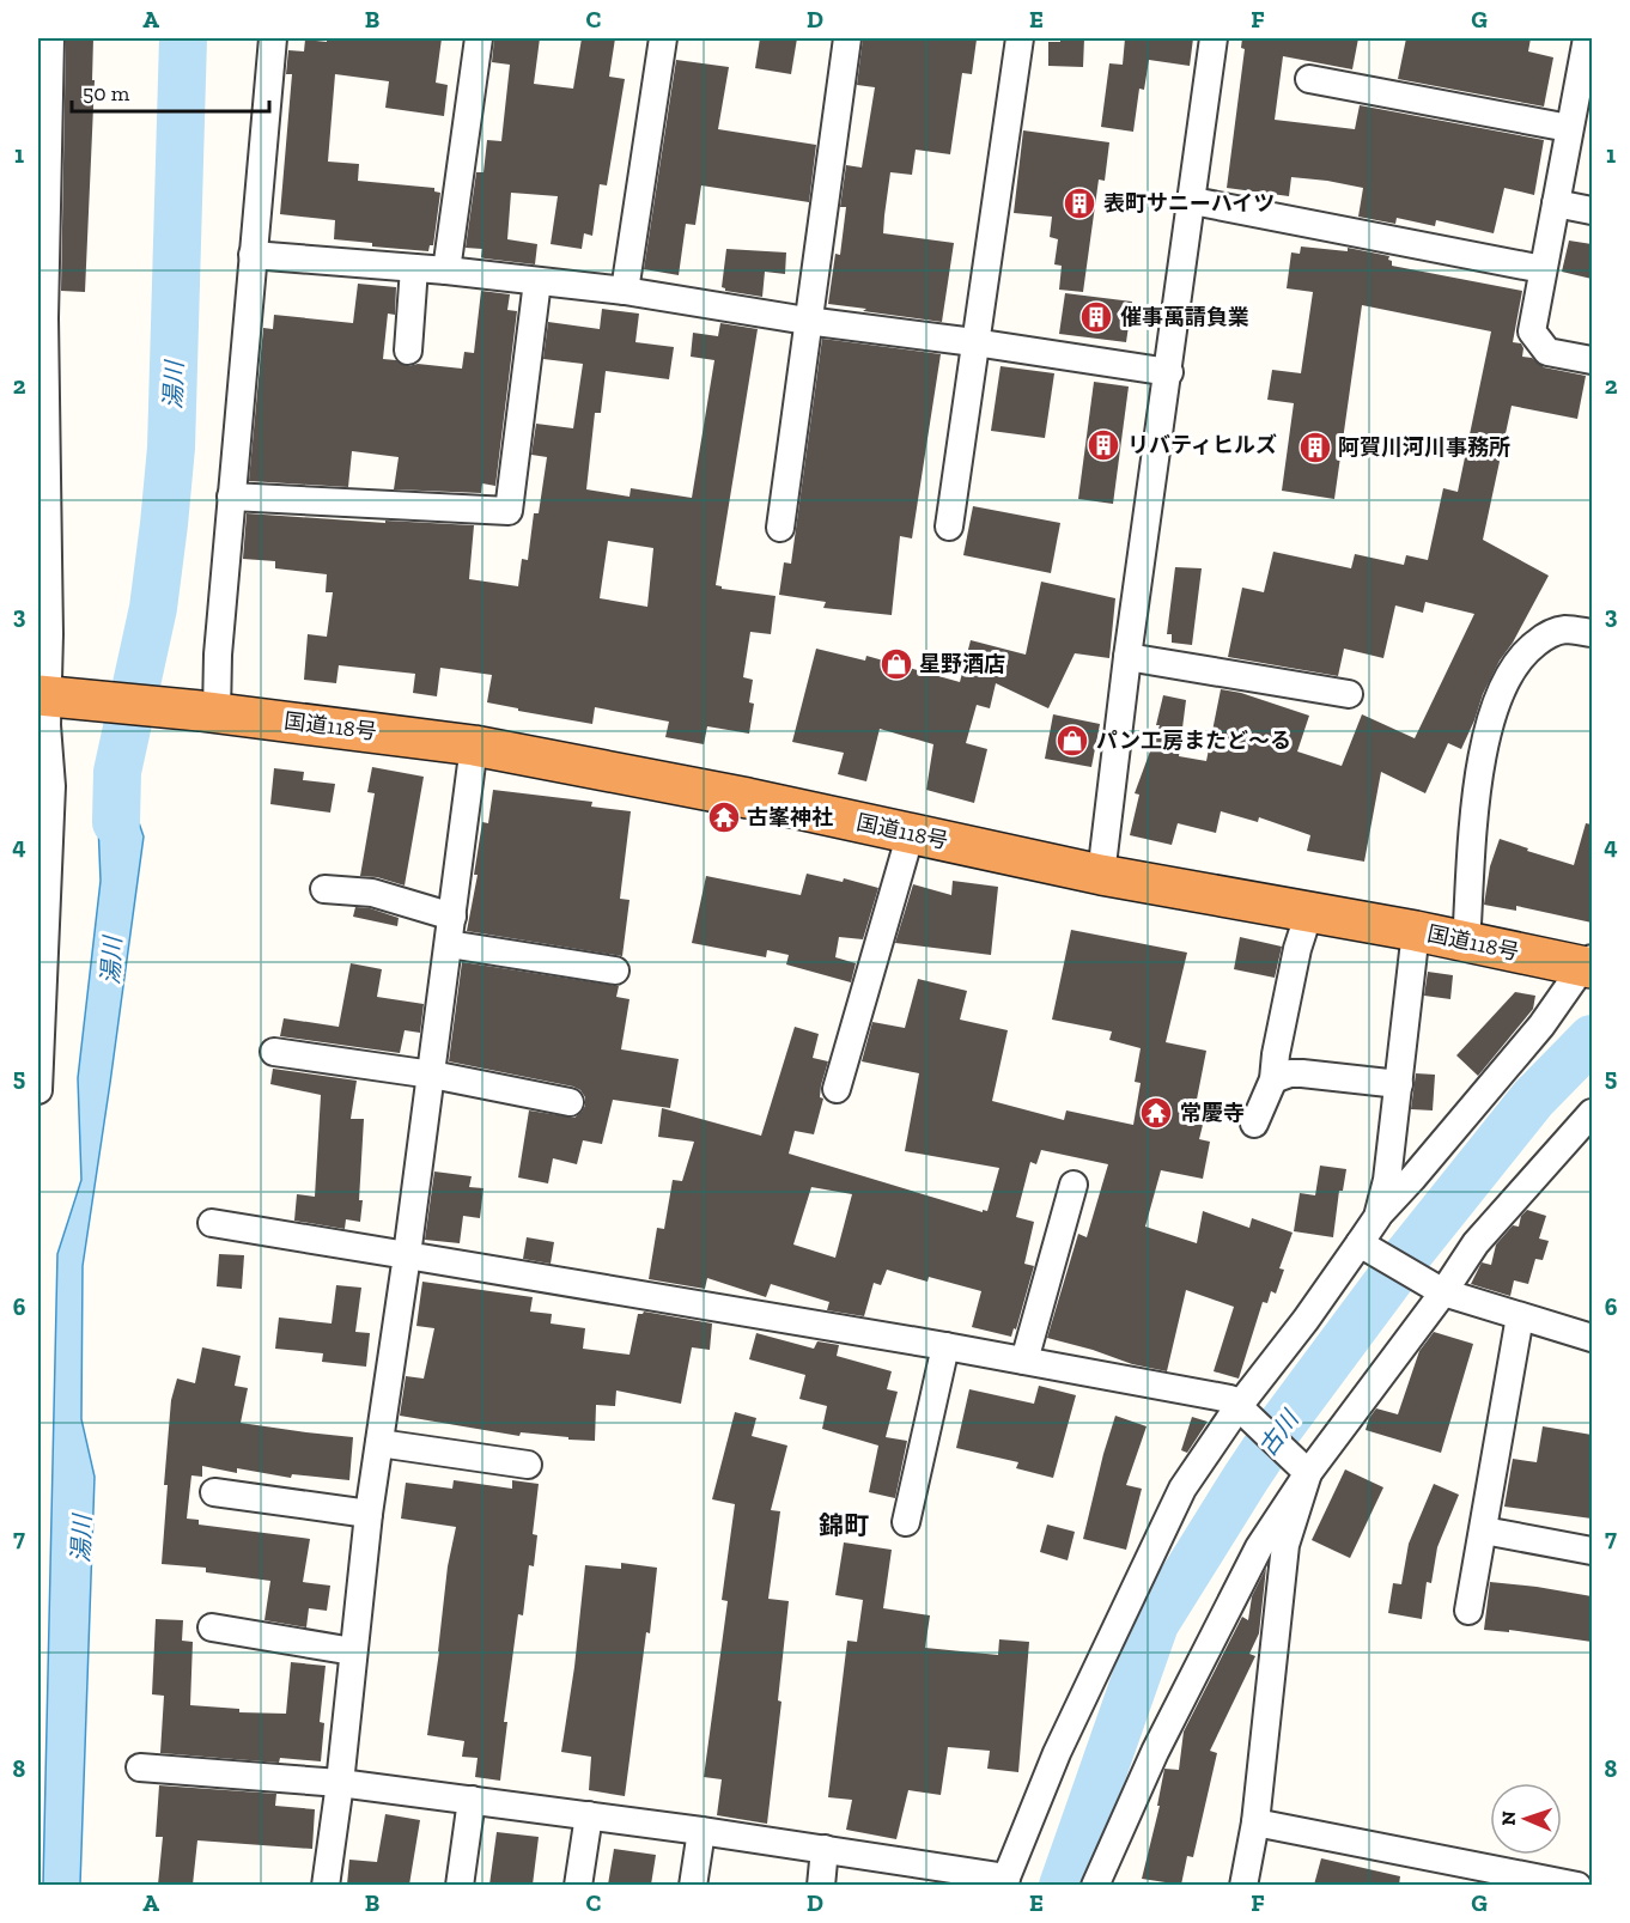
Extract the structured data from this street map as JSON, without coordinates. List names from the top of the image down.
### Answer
{
  "streets": {
    "highway": ["国道118号"]
  },
  "districts": ["錦町"],
  "water": ["湯川", "古川"],
  "places": {
    "building": [
      "表町サニーハイツ",
      "催事萬請負業",
      "リバティヒルズ",
      "阿賀川河川事務所"
    ],
    "shop": ["星野酒店", "パン工房またど～る"],
    "temple": ["古峯神社", "常慶寺"]
  },
  "scale_bar": "50 m",
  "north": "left",
  "grid": {
    "columns": [
      "A",
      "B",
      "C",
      "D",
      "E",
      "F",
      "G"
    ],
    "rows": [
      "1",
      "2",
      "3",
      "4",
      "5",
      "6",
      "7",
      "8"
    ]
  }
}
